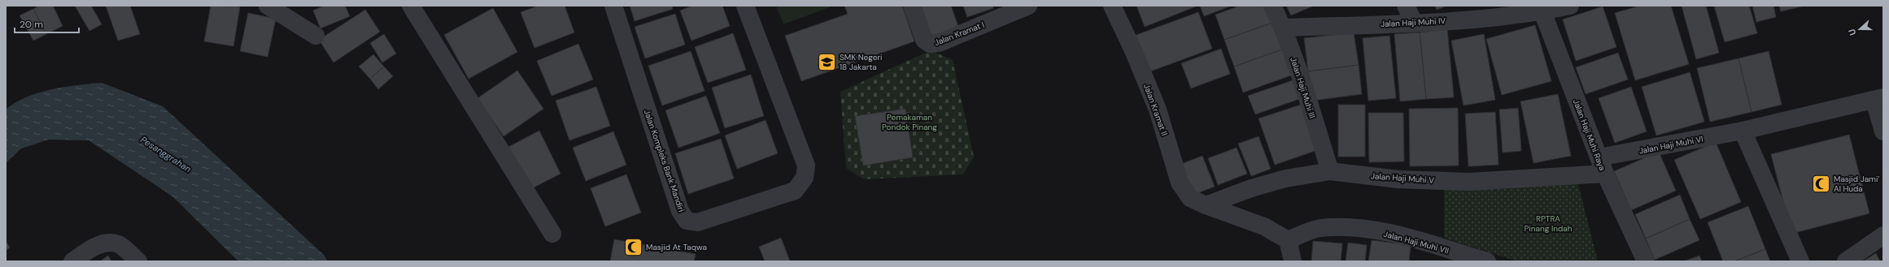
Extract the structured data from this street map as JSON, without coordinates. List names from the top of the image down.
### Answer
{
  "streets": {
    "street": [
      "Jalan Haji Muhi IV",
      "Jalan Kramat I",
      "Jalan Haji Muhi III",
      "Jalan Kramat II",
      "Jalan Haji Muhi Raya",
      "Jalan Haji Muhi VI",
      "Jalan Kompleks Bank Mandiri",
      "Jalan Haji Muhi V",
      "Jalan Haji Muhi VII"
    ]
  },
  "crossings": [
    ["Jalan Haji Muhi IV", "Jalan Haji Muhi III"],
    ["Jalan Haji Muhi IV", "Jalan Haji Muhi Raya"],
    ["Jalan Haji Muhi III", "Jalan Haji Muhi V"],
    ["Jalan Kramat II", "Jalan Haji Muhi V"],
    ["Jalan Kramat II", "Jalan Haji Muhi VII"],
    ["Jalan Haji Muhi Raya", "Jalan Haji Muhi VI"],
    ["Jalan Haji Muhi Raya", "Jalan Haji Muhi V"],
    ["Jalan Haji Muhi VI", "Jalan Haji Muhi V"]
  ],
  "water": ["Pesanggrahan"],
  "parks": ["Pemakaman Pondok Pinang", "RPTRA Pinang Indah"],
  "places": {
    "school or university": ["SMK Negeri 18 Jakarta"],
    "mosque": ["Masjid Jami' Al Huda", "Masjid At Taqwa"]
  },
  "scale_bar": "20 m",
  "north": "left"
}
